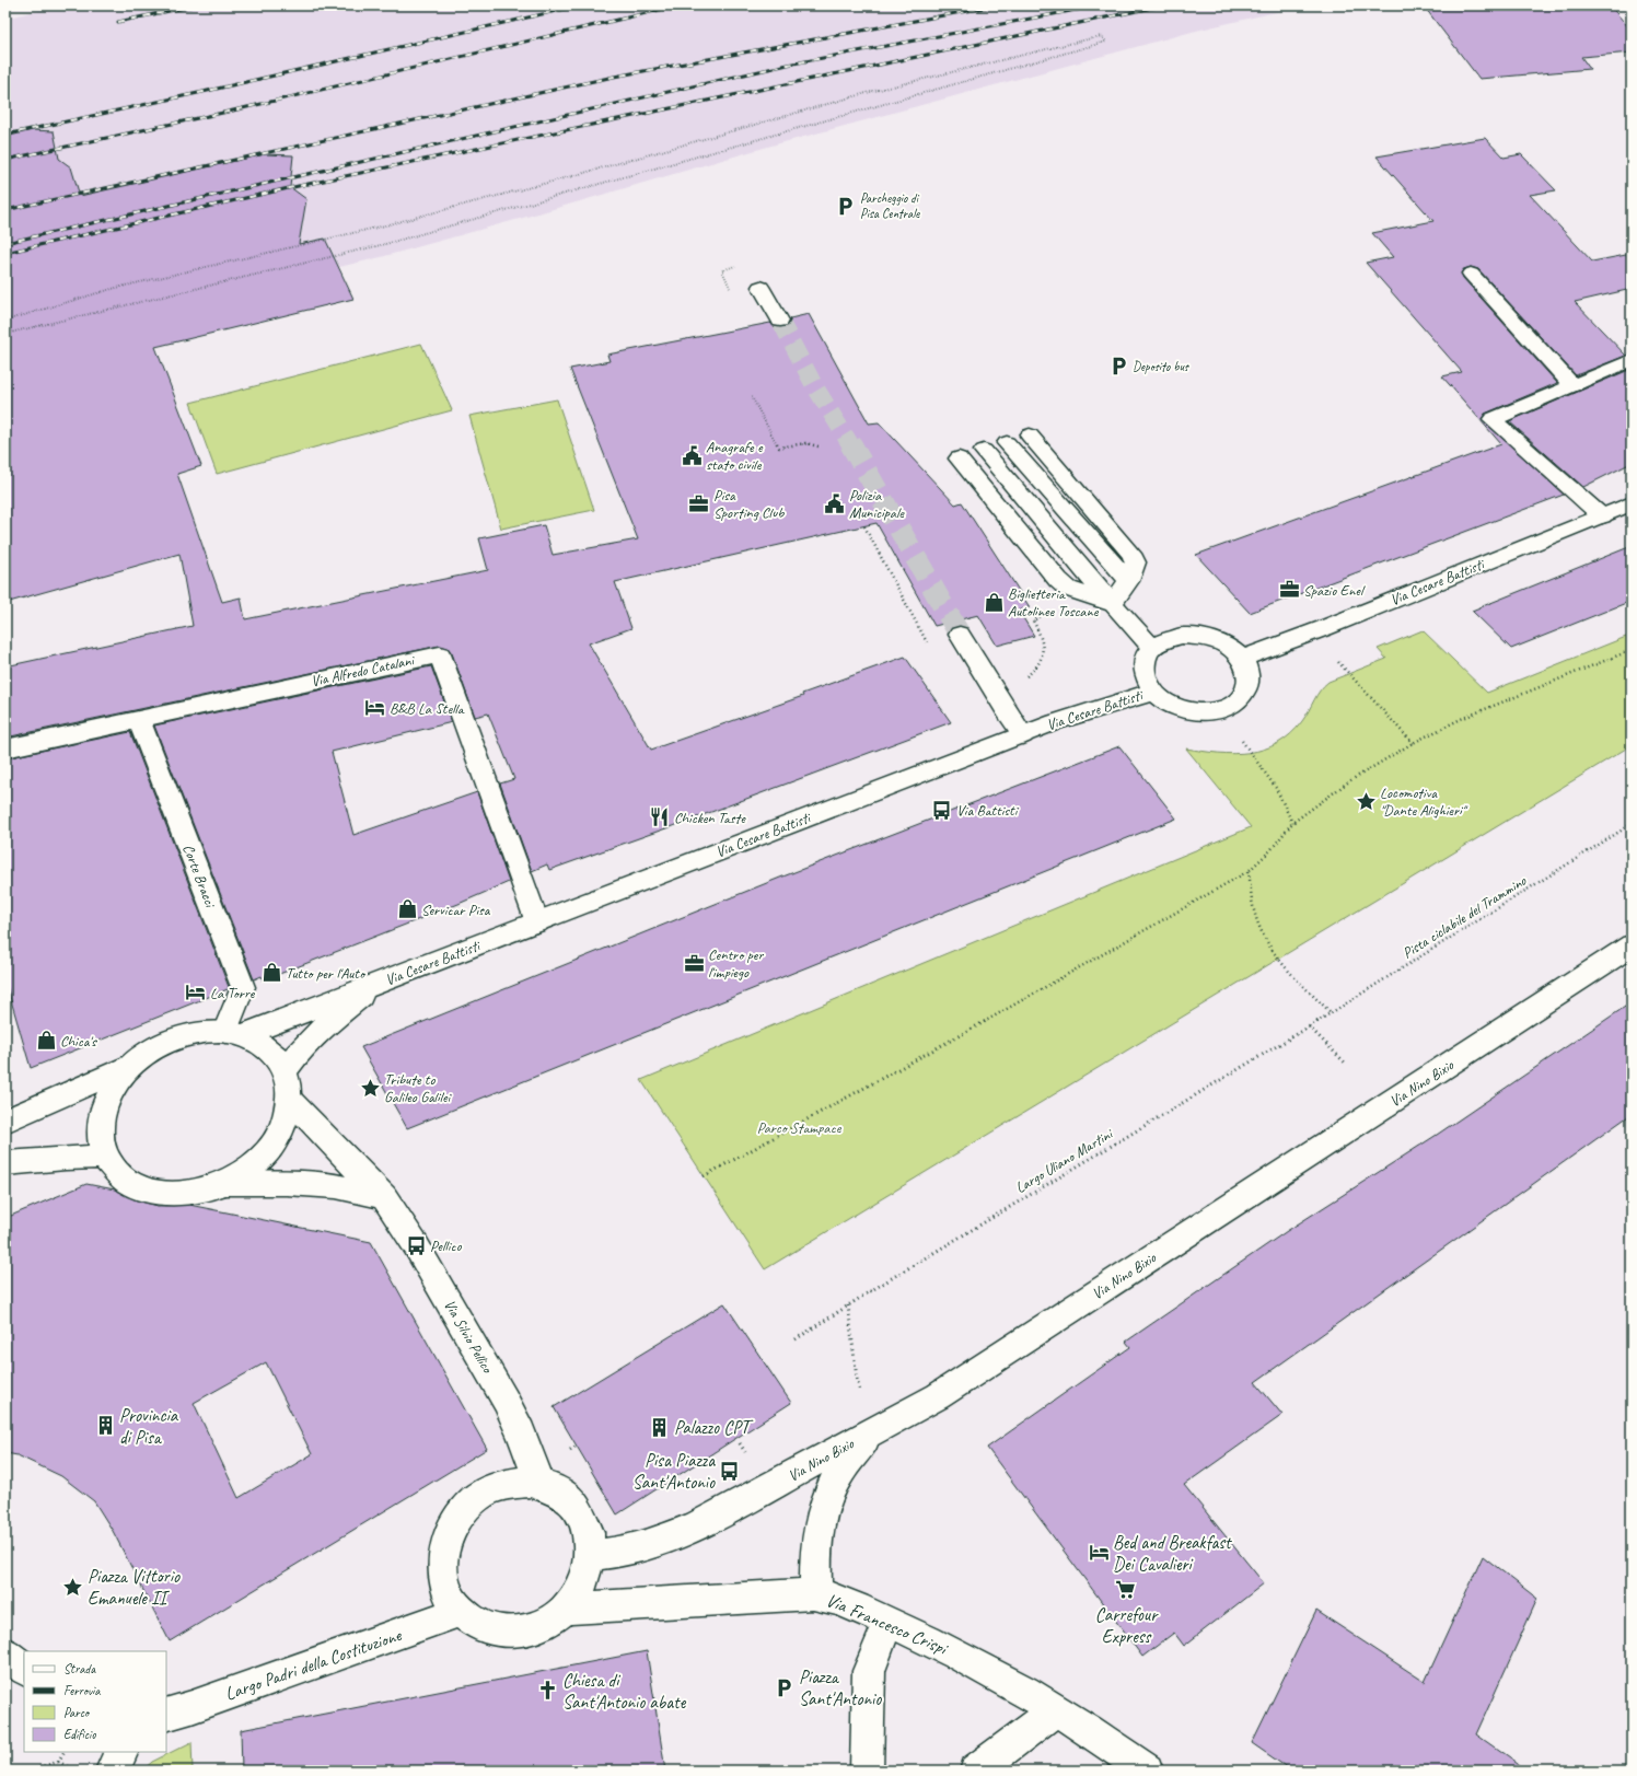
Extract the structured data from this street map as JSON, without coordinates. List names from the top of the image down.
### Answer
{
  "streets": {
    "street": [
      "Via Cesare Battisti",
      "Via Alfredo Catalani",
      "Corte Bracci",
      "Via Nino Bixio",
      "Via Silvio Pellico",
      "Via Francesco Crispi",
      "Largo Padri della Costituzione"
    ],
    "path": ["Pista ciclabile del Trammino", "Largo Uliano Martini"]
  },
  "crossings": [
    ["Via Cesare Battisti", "Via Alfredo Catalani"],
    ["Via Cesare Battisti", "Corte Bracci"],
    ["Via Alfredo Catalani", "Corte Bracci"],
    ["Pista ciclabile del Trammino", "Largo Uliano Martini"],
    ["Via Nino Bixio", "Via Silvio Pellico"],
    ["Via Nino Bixio", "Via Francesco Crispi"],
    ["Via Nino Bixio", "Largo Padri della Costituzione"],
    ["Via Silvio Pellico", "Via Francesco Crispi"],
    ["Via Silvio Pellico", "Largo Padri della Costituzione"],
    ["Via Francesco Crispi", "Largo Padri della Costituzione"]
  ],
  "parks": ["Parco Stampace"],
  "places": {
    "parking": ["Parcheggio di Pisa Centrale", "Deposito bus", "Piazza Sant'Antonio"],
    "public building": ["Anagrafe e stato civile", "Polizia Municipale"],
    "office": ["Pisa Sporting Club", "Spazio Enel", "Centro per l'impiego"],
    "shop": [
      "Biglietteria Autolinee Toscane",
      "Servicar Pisa",
      "Tutto per l'Auto",
      "Chica's"
    ],
    "hotel": ["B&B La Stella", "La Torre", "Bed and Breakfast Dei Cavalieri"],
    "place": ["Locomotiva \"Dante Alighieri\"", "Tribute to Galileo Galilei", "Piazza Vittorio Emanuele II"],
    "bus stop": ["Via Battisti", "Pellico", "Pisa Piazza Sant'Antonio"],
    "restaurant": ["Chicken Taste"],
    "building": ["Provincia di Pisa", "Palazzo CPT"],
    "supermarket": ["Carrefour Express"],
    "church": ["Chiesa di Sant'Antonio abate"]
  },
  "legend": [
    "Strada",
    "Ferrovia",
    "Parco",
    "Edificio"
  ]
}
